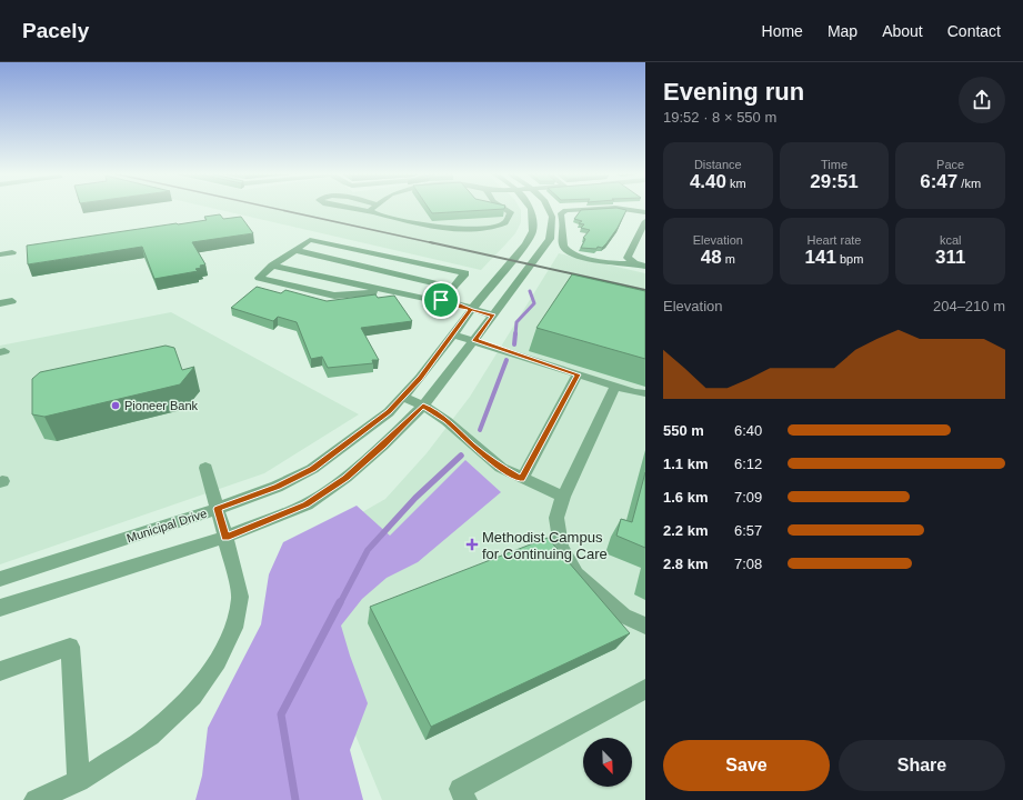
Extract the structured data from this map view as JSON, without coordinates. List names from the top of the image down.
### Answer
{
  "streets": {
    "street": ["Municipal Drive"]
  },
  "places": {
    "other": ["Pioneer Bank"],
    "health": ["Methodist Campus for Continuing Care"]
  },
  "north": "bottom right",
  "page": {
    "header": "Pacely",
    "nav": [
      "Home",
      "Map",
      "About",
      "Contact"
    ],
    "heading": ["Evening run", "19:52 · 8 × 550 m"],
    "stats": [
      ["Distance", "4.40 km"],
      ["Time", "29:51"],
      ["Pace", "6:47 /km"],
      ["Elevation", "48 m"],
      ["Heart rate", "141 bpm"],
      ["kcal", "311"]
    ],
    "chart": ["Elevation", "204–210 m"],
    "list": [
      {
        "name": "550 m",
        "note": "6:40"
      },
      {
        "name": "1.1 km",
        "note": "6:12"
      },
      {
        "name": "1.6 km",
        "note": "7:09"
      },
      {
        "name": "2.2 km",
        "note": "6:57"
      },
      {
        "name": "2.8 km",
        "note": "7:08"
      }
    ],
    "buttons": ["Save", "Share"]
  }
}
